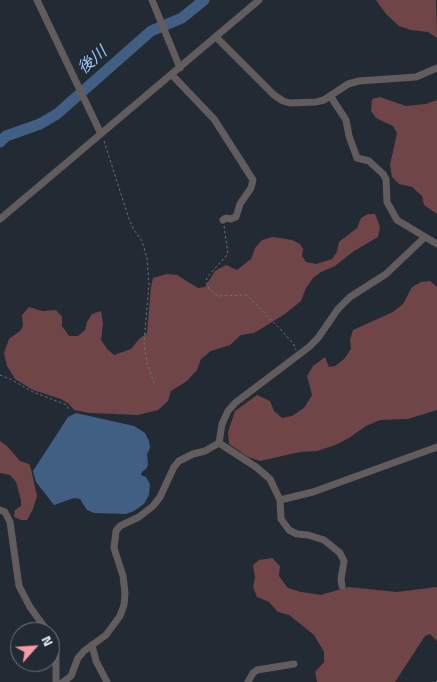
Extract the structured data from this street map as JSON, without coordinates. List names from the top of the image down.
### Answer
{
  "water": ["後川"],
  "north": "top right"
}
